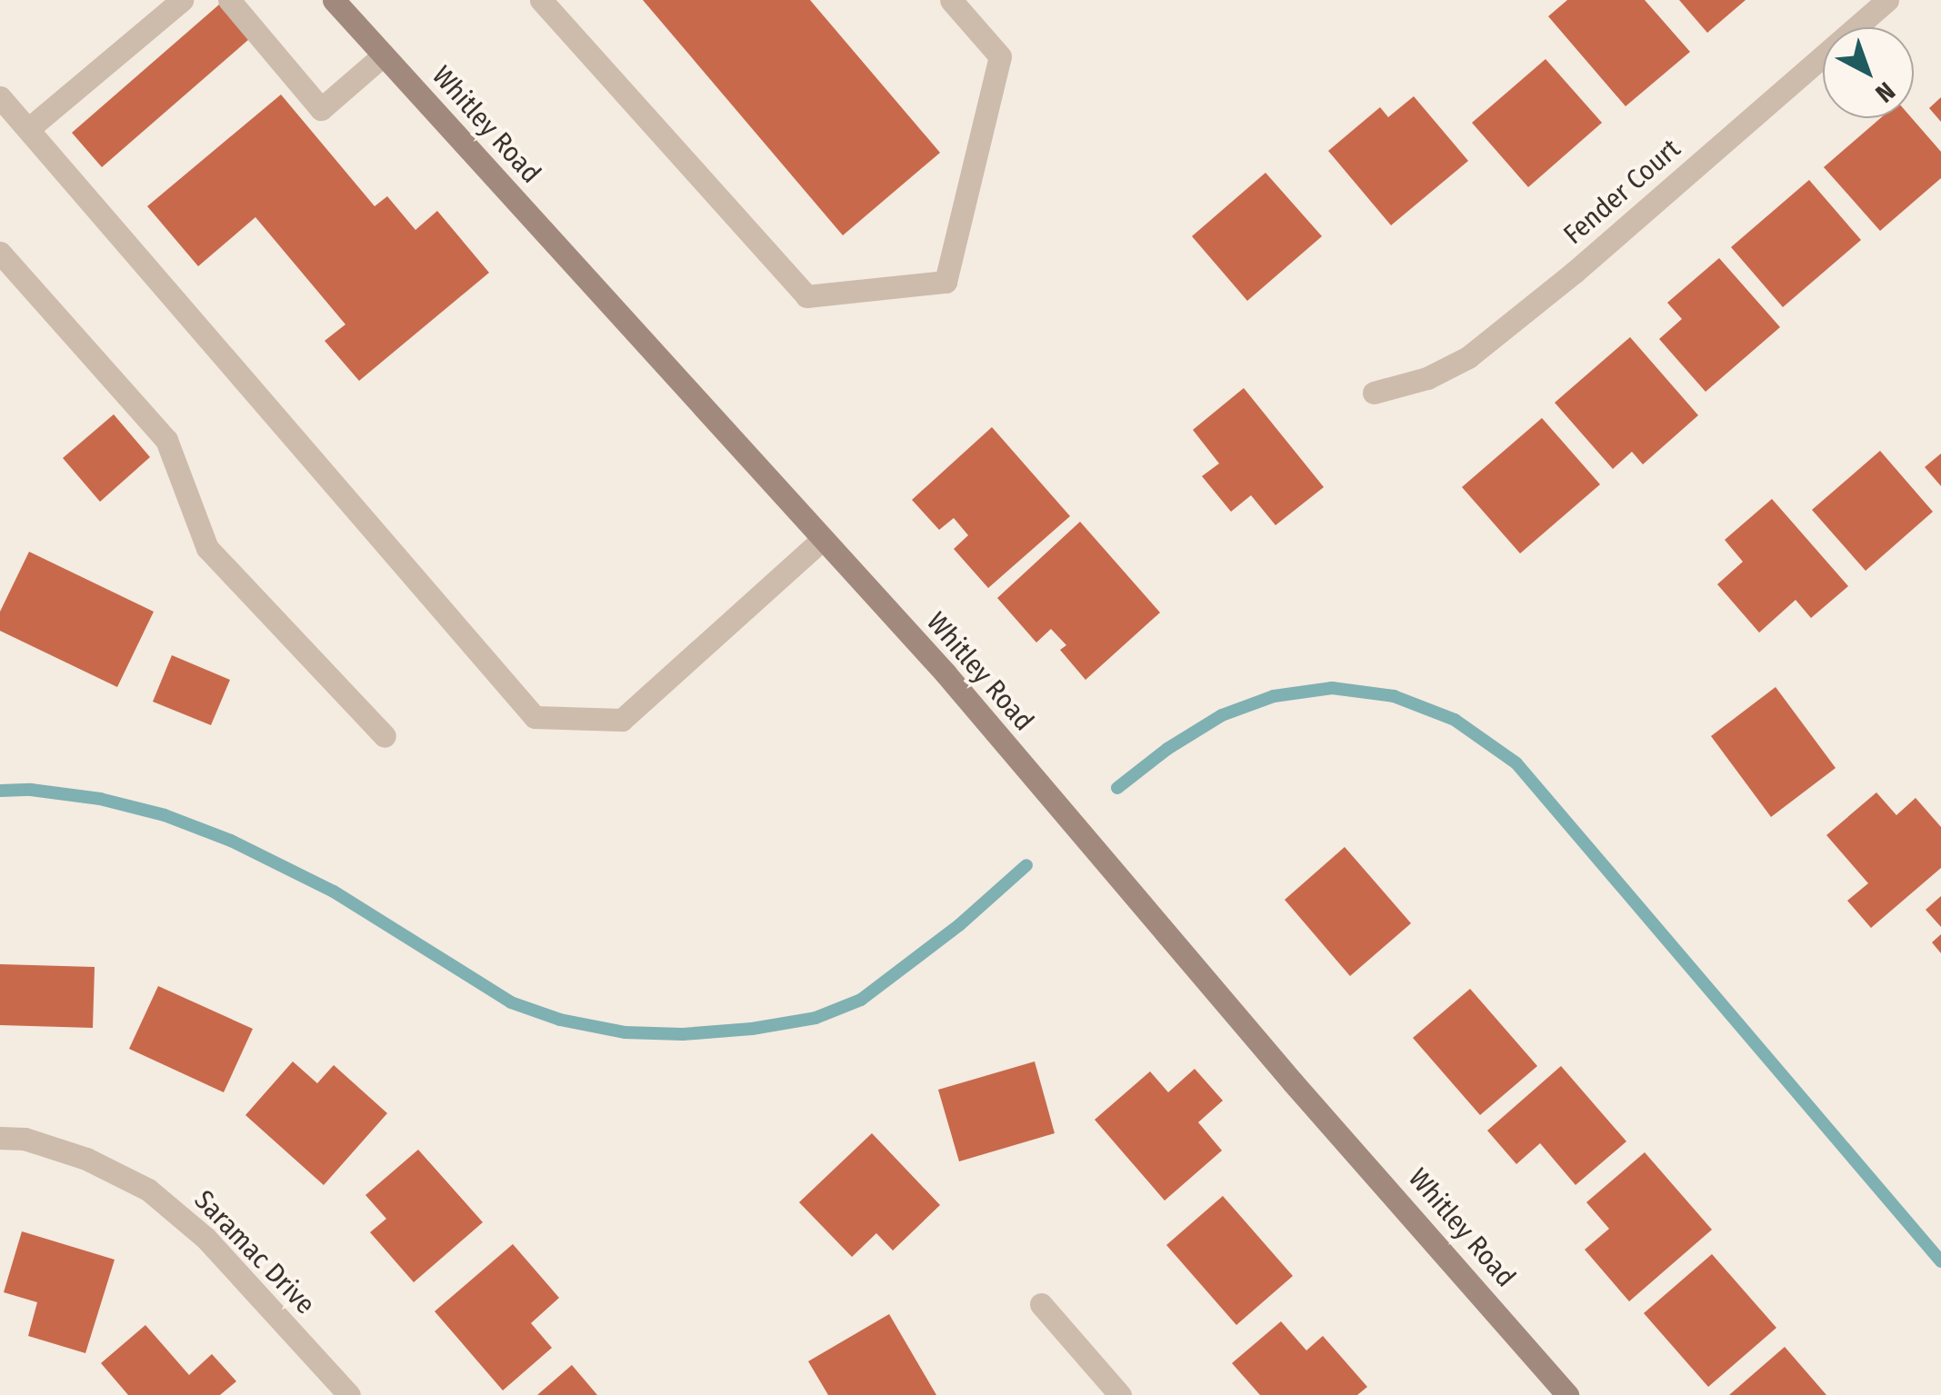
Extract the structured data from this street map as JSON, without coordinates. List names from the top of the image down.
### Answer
{
  "streets": {
    "street": ["Whitley Road", "Fender Court", "Saramac Drive"]
  },
  "north": "bottom right"
}
